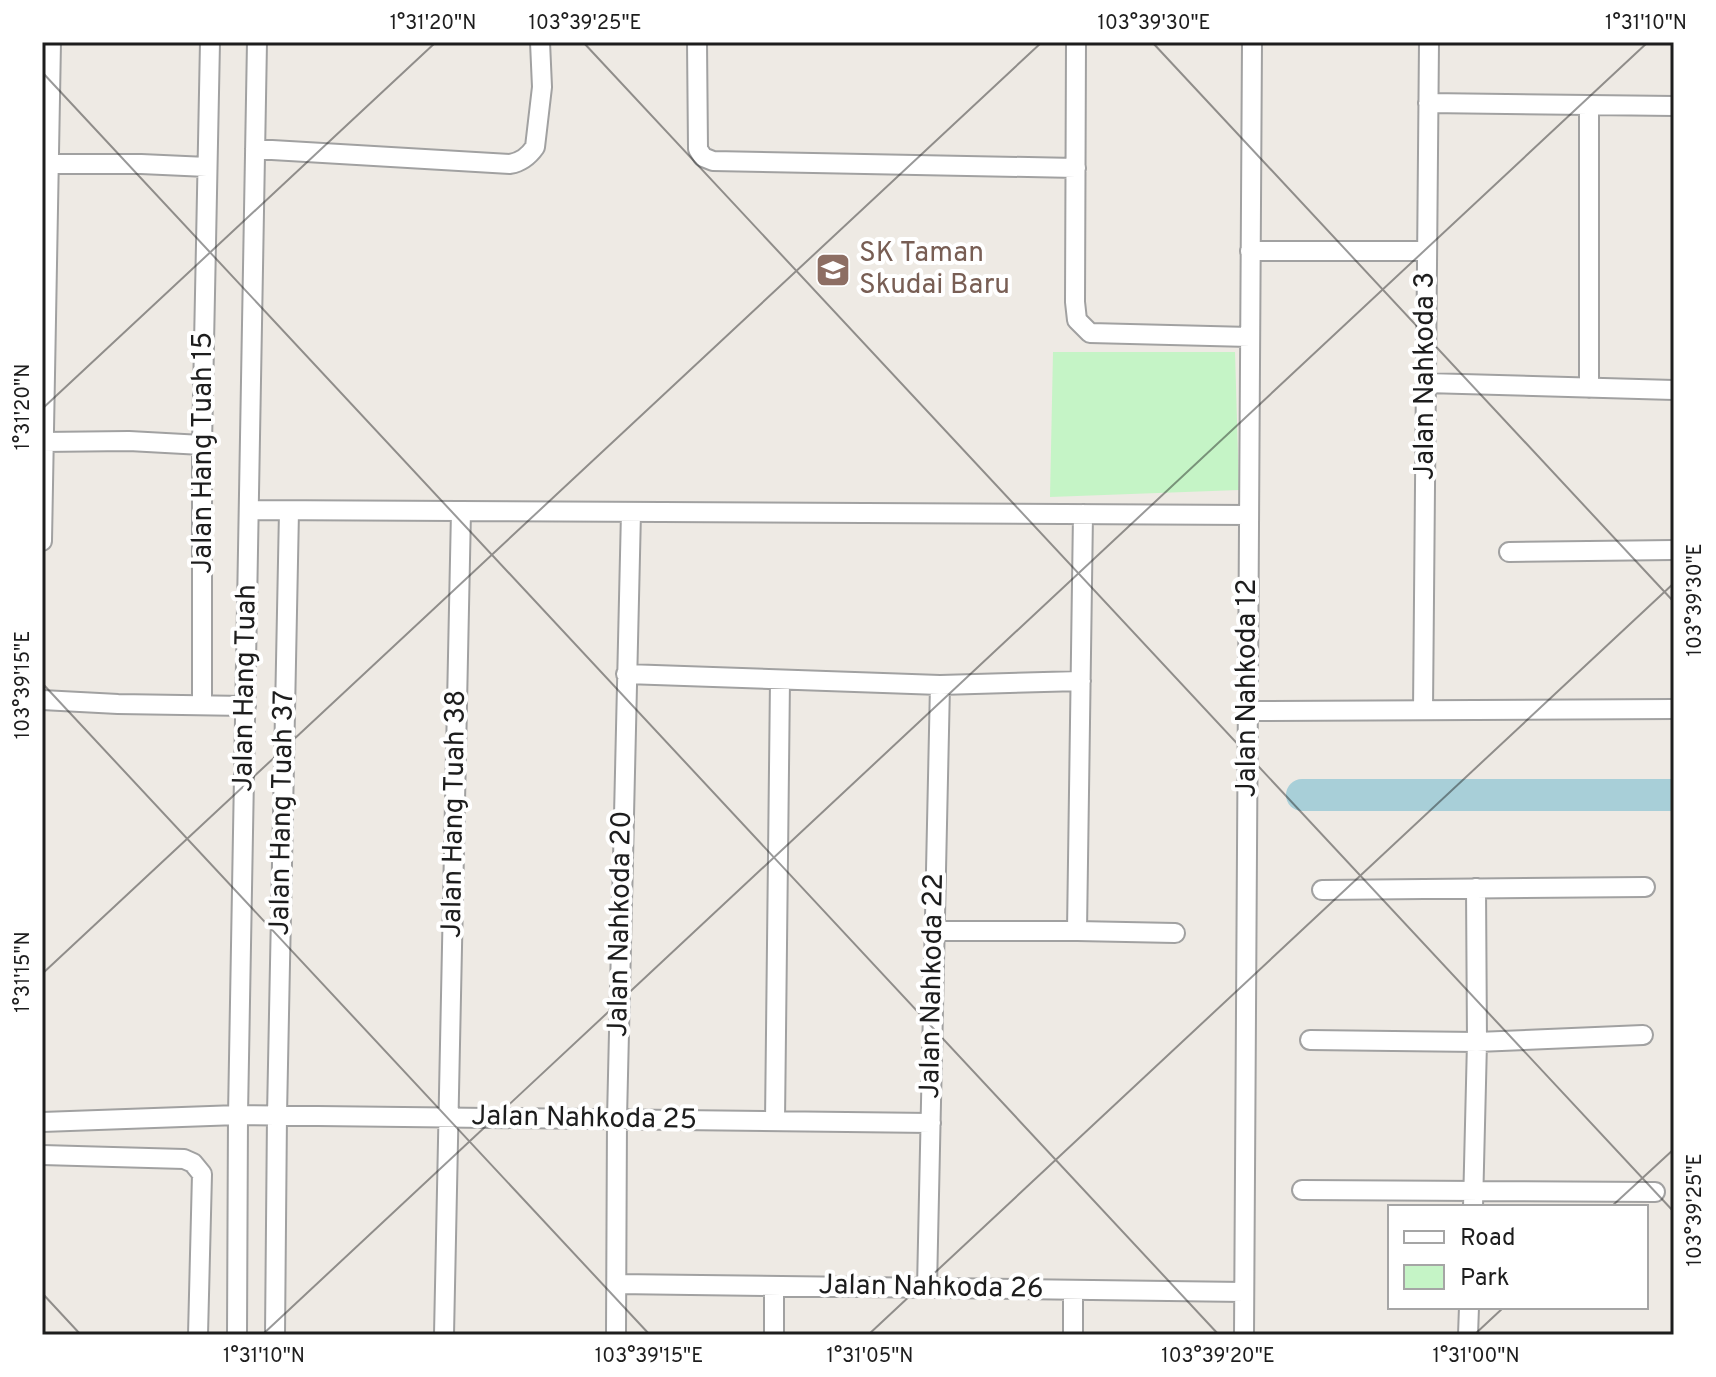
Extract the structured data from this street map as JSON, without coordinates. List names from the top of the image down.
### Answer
{
  "streets": {
    "street": [
      "Jalan Nahkoda 3",
      "Jalan Hang Tuah 15",
      "Jalan Hang Tuah",
      "Jalan Nahkoda 12",
      "Jalan Hang Tuah 37",
      "Jalan Hang Tuah 38",
      "Jalan Nahkoda 20",
      "Jalan Nahkoda 22",
      "Jalan Nahkoda 25",
      "Jalan Nahkoda 26"
    ]
  },
  "crossings": [
    ["Jalan Hang Tuah", "Jalan Nahkoda 25"],
    ["Jalan Nahkoda 12", "Jalan Nahkoda 26"],
    ["Jalan Hang Tuah 37", "Jalan Nahkoda 25"],
    ["Jalan Hang Tuah 38", "Jalan Nahkoda 25"],
    ["Jalan Nahkoda 20", "Jalan Nahkoda 25"],
    ["Jalan Nahkoda 20", "Jalan Nahkoda 26"],
    ["Jalan Nahkoda 22", "Jalan Nahkoda 25"],
    ["Jalan Nahkoda 22", "Jalan Nahkoda 26"]
  ],
  "places": {
    "school or university": ["SK Taman Skudai Baru"]
  },
  "legend": ["Road", "Park"],
  "coordinates": [
    "1°31'20\"N",
    "103°39'25\"E",
    "103°39'30\"E",
    "1°31'10\"N",
    "103°39'15\"E",
    "1°31'15\"N",
    "1°31'05\"N",
    "103°39'20\"E",
    "1°31'00\"N"
  ]
}
